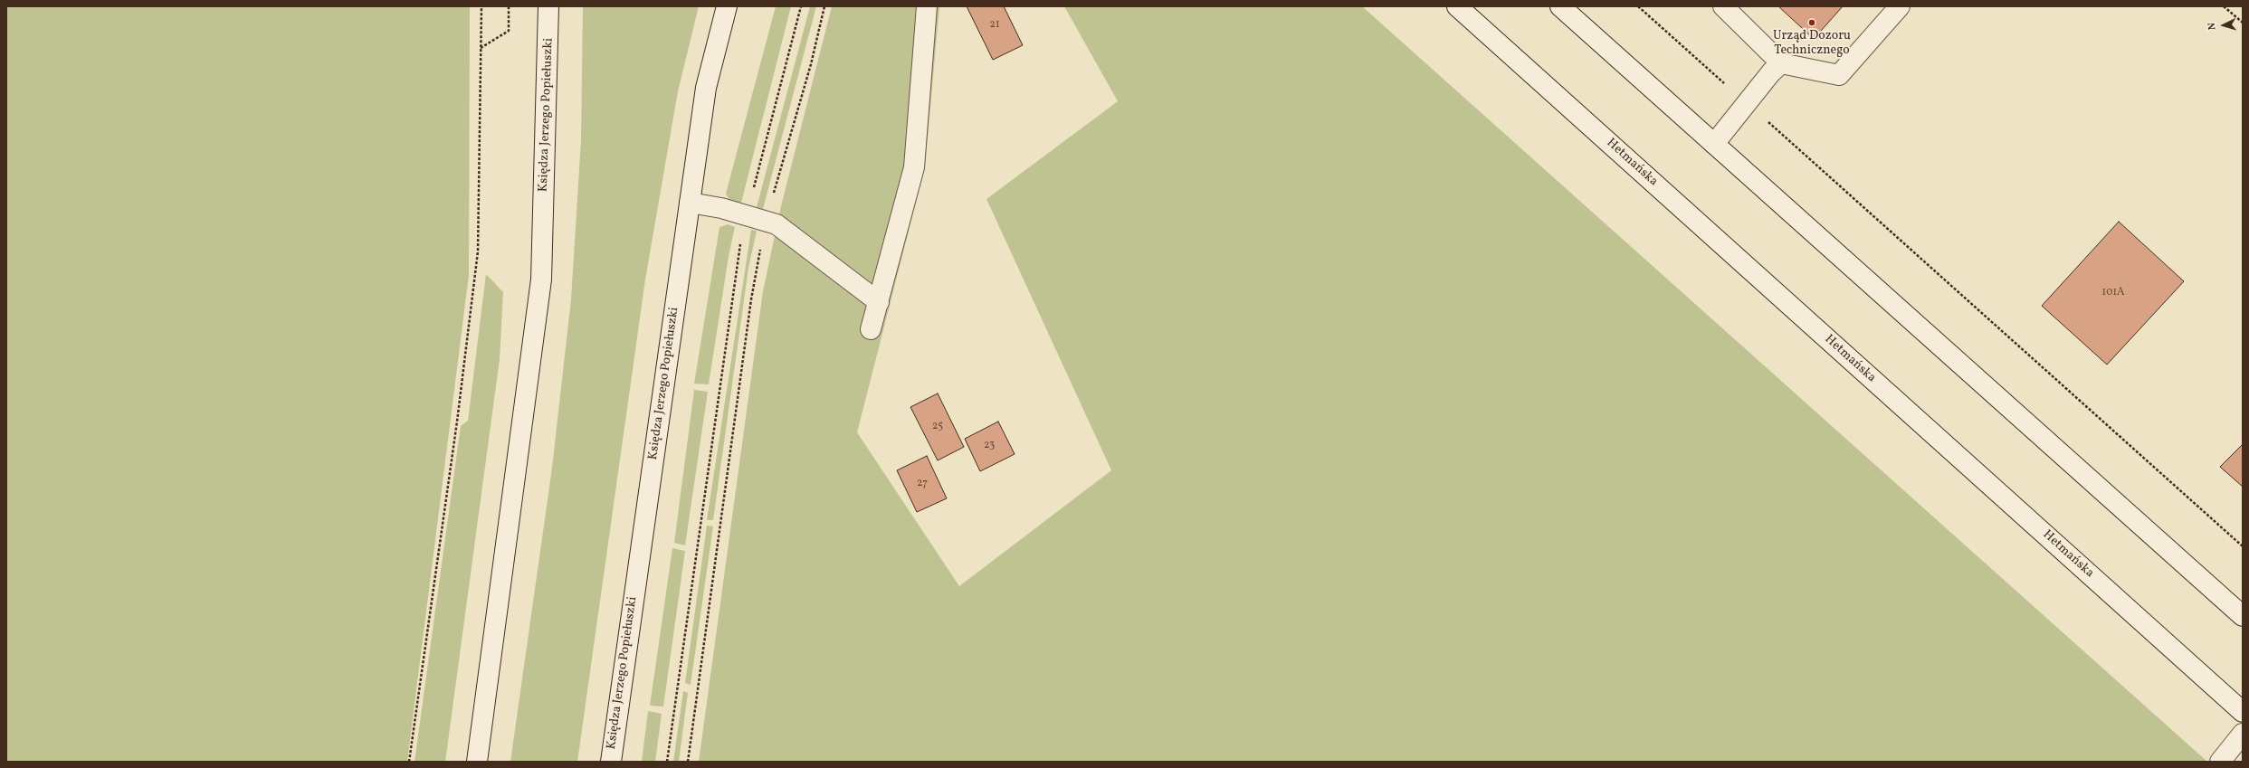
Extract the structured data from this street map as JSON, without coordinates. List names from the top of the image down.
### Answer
{
  "streets": {
    "main road": ["Księdza Jerzego Popiełuszki", "Hetmańska"]
  },
  "places": ["Urząd Dozoru Technicznego"],
  "house_numbers": [
    "21",
    "101A",
    "25",
    "23",
    "27"
  ],
  "north": "left"
}
